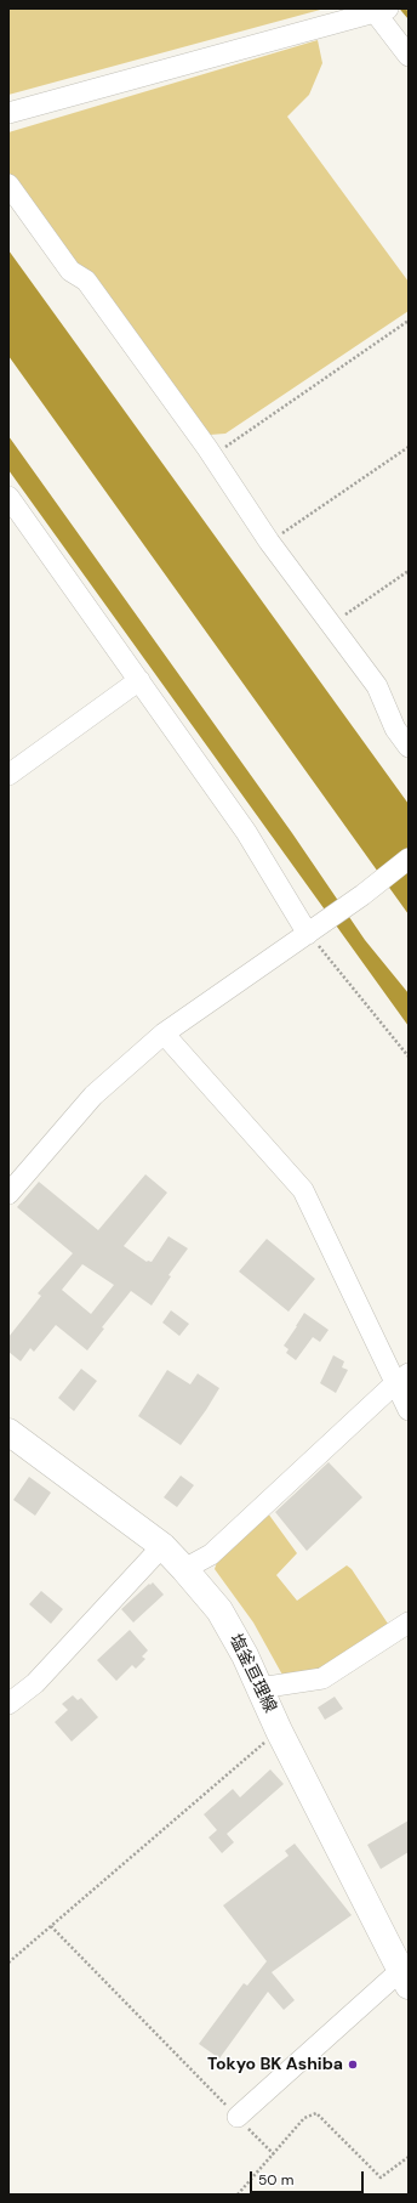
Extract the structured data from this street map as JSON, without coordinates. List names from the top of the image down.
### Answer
{
  "streets": {
    "main road": ["塩釜亘理線"]
  },
  "places": ["Tokyo BK Ashiba"],
  "scale_bar": "50 m"
}
